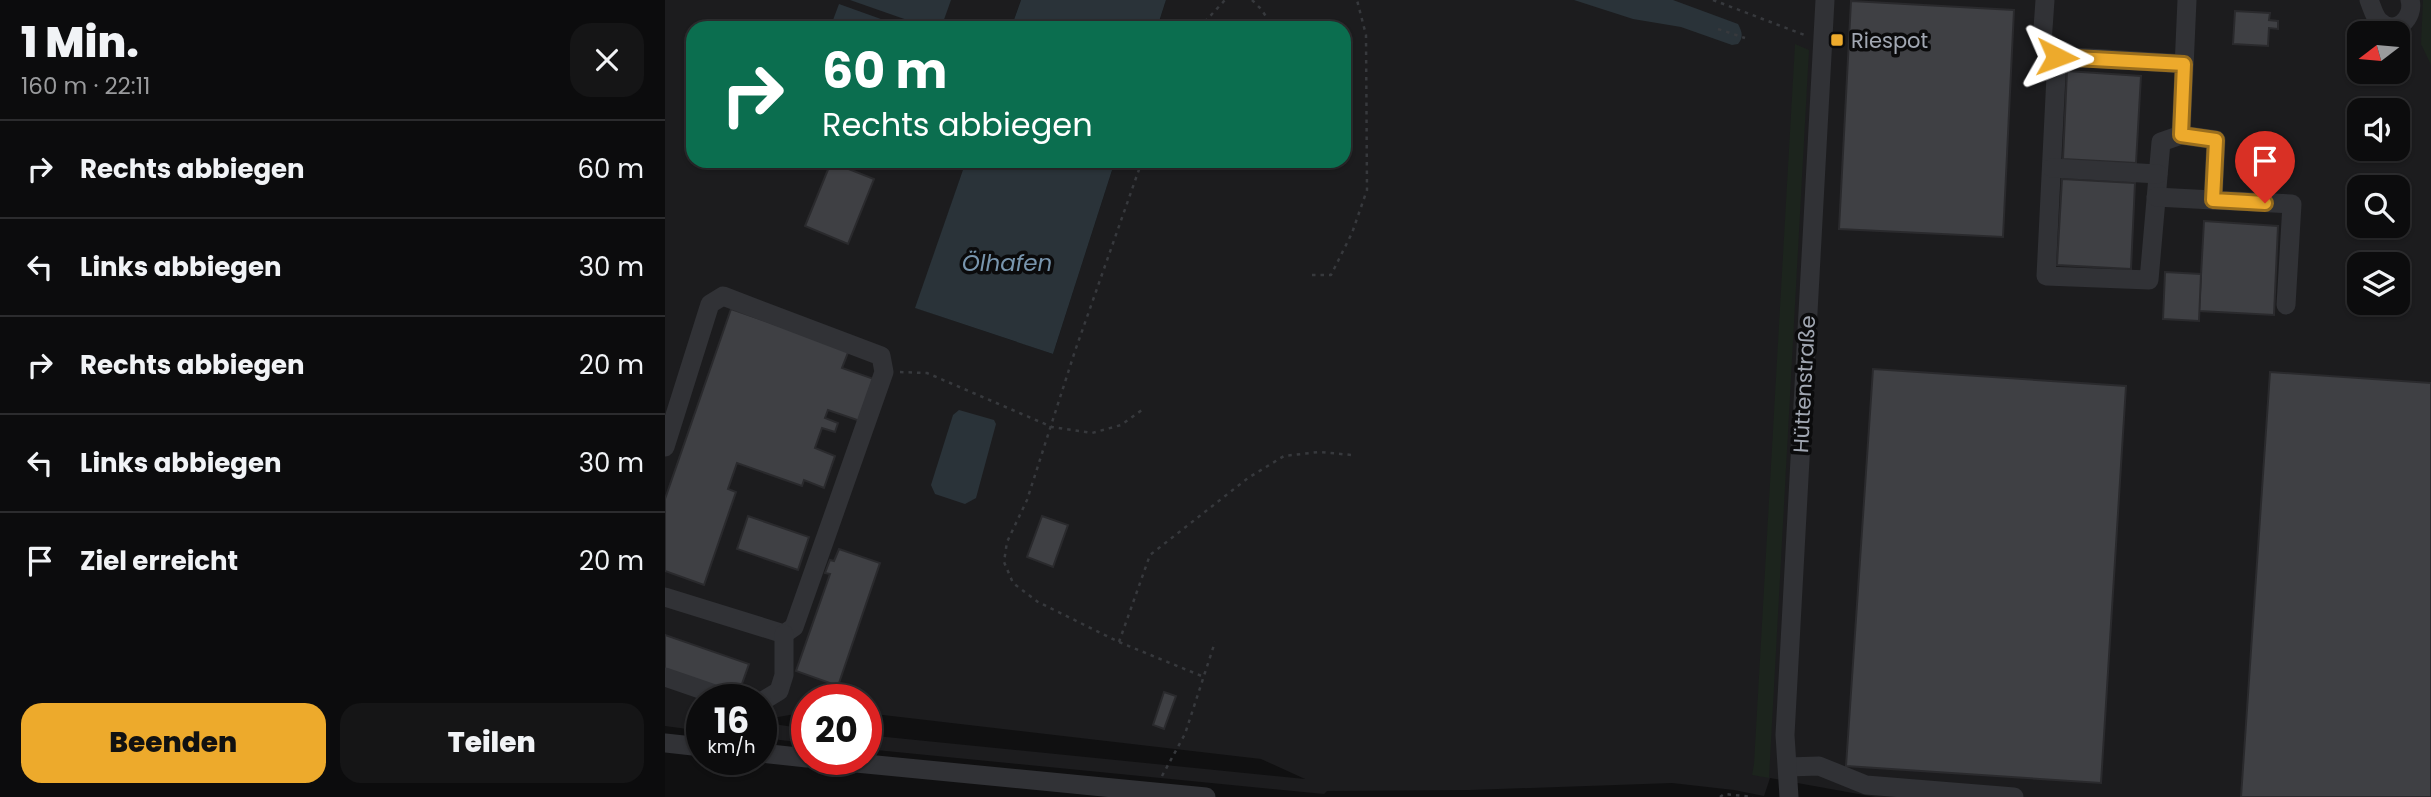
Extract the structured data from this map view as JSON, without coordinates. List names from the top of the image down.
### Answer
{
  "streets": {
    "street": ["Hüttenstraße"]
  },
  "water": ["Ölhafen"],
  "places": {
    "transit": ["Riespot"]
  },
  "north": "left",
  "page": {
    "heading": ["1 Min.", "160 m · 22:11"],
    "turn": ["60 m", "Rechts abbiegen"],
    "list": [
      {
        "name": "Rechts abbiegen",
        "value": "60 m"
      },
      {
        "name": "Links abbiegen",
        "value": "30 m"
      },
      {
        "name": "Rechts abbiegen",
        "value": "20 m"
      },
      {
        "name": "Links abbiegen",
        "value": "30 m"
      },
      {
        "name": "Ziel erreicht",
        "value": "20 m"
      }
    ],
    "speed": "16 km/h",
    "limit": "20",
    "buttons": ["Beenden", "Teilen"]
  }
}
